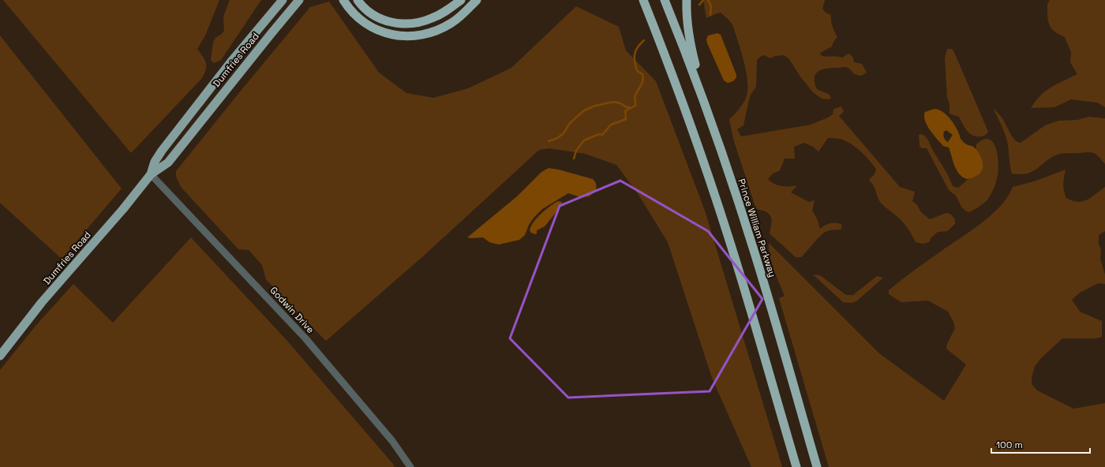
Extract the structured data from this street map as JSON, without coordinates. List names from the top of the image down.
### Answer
{
  "streets": {
    "highway": ["Prince William Parkway"],
    "main road": ["Dumfries Road"],
    "street": ["Godwin Drive"]
  },
  "crossings": [
    ["Dumfries Road", "Godwin Drive"]
  ],
  "scale_bar": "100 m"
}
